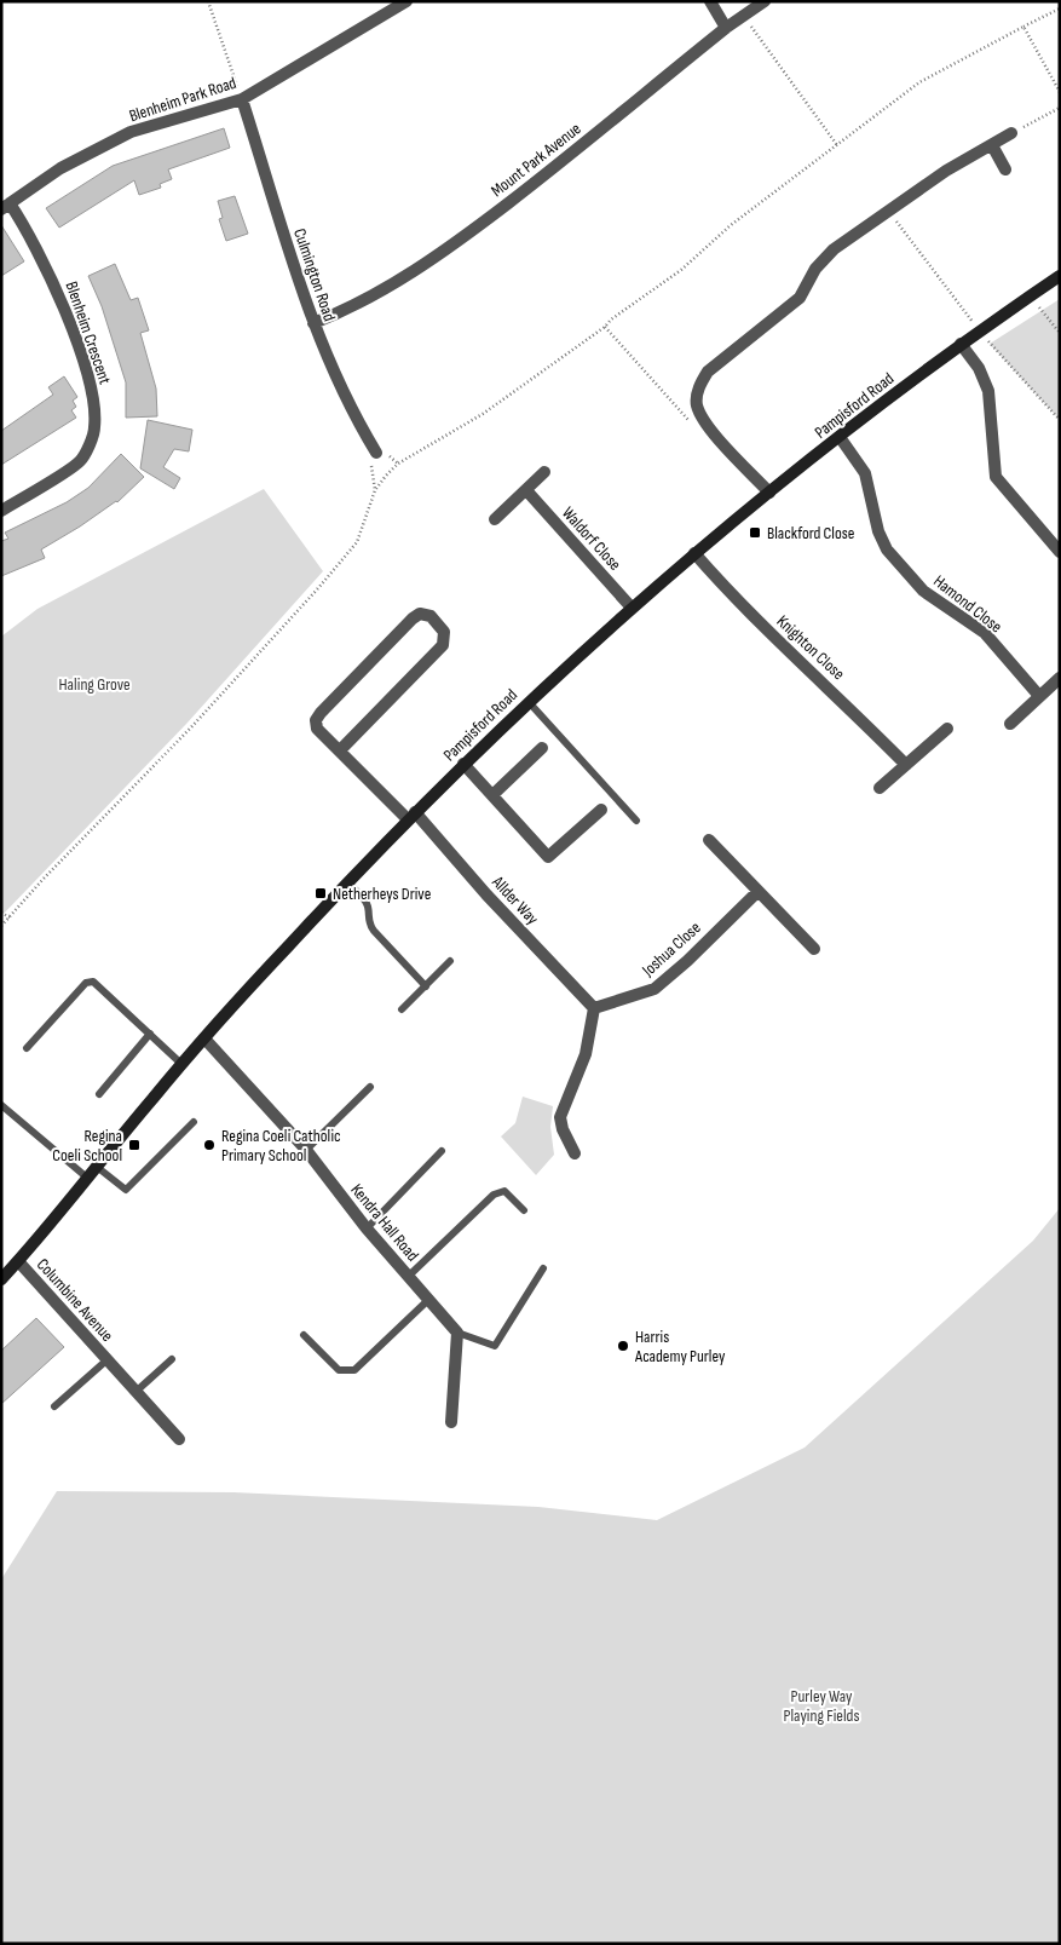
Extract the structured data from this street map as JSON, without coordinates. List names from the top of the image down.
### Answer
{
  "streets": {
    "street": [
      "Blenheim Park Road",
      "Mount Park Avenue",
      "Culmington Road",
      "Blenheim Crescent",
      "Pampisford Road",
      "Waldorf Close",
      "Hamond Close",
      "Knighton Close",
      "Allder Way",
      "Joshua Close",
      "Kendra Hall Road",
      "Columbine Avenue"
    ]
  },
  "crossings": [
    ["Blenheim Park Road", "Culmington Road"],
    ["Blenheim Park Road", "Blenheim Crescent"],
    ["Mount Park Avenue", "Culmington Road"],
    ["Pampisford Road", "Waldorf Close"],
    ["Pampisford Road", "Hamond Close"],
    ["Pampisford Road", "Knighton Close"],
    ["Pampisford Road", "Allder Way"],
    ["Pampisford Road", "Kendra Hall Road"],
    ["Pampisford Road", "Columbine Avenue"],
    ["Allder Way", "Joshua Close"]
  ],
  "parks": ["Haling Grove", "Purley Way Playing Fields"],
  "places": {
    "transit": ["Blackford Close", "Netherheys Drive", "Regina Coeli School"],
    "other": ["Regina Coeli Catholic Primary School", "Harris Academy Purley"]
  }
}
